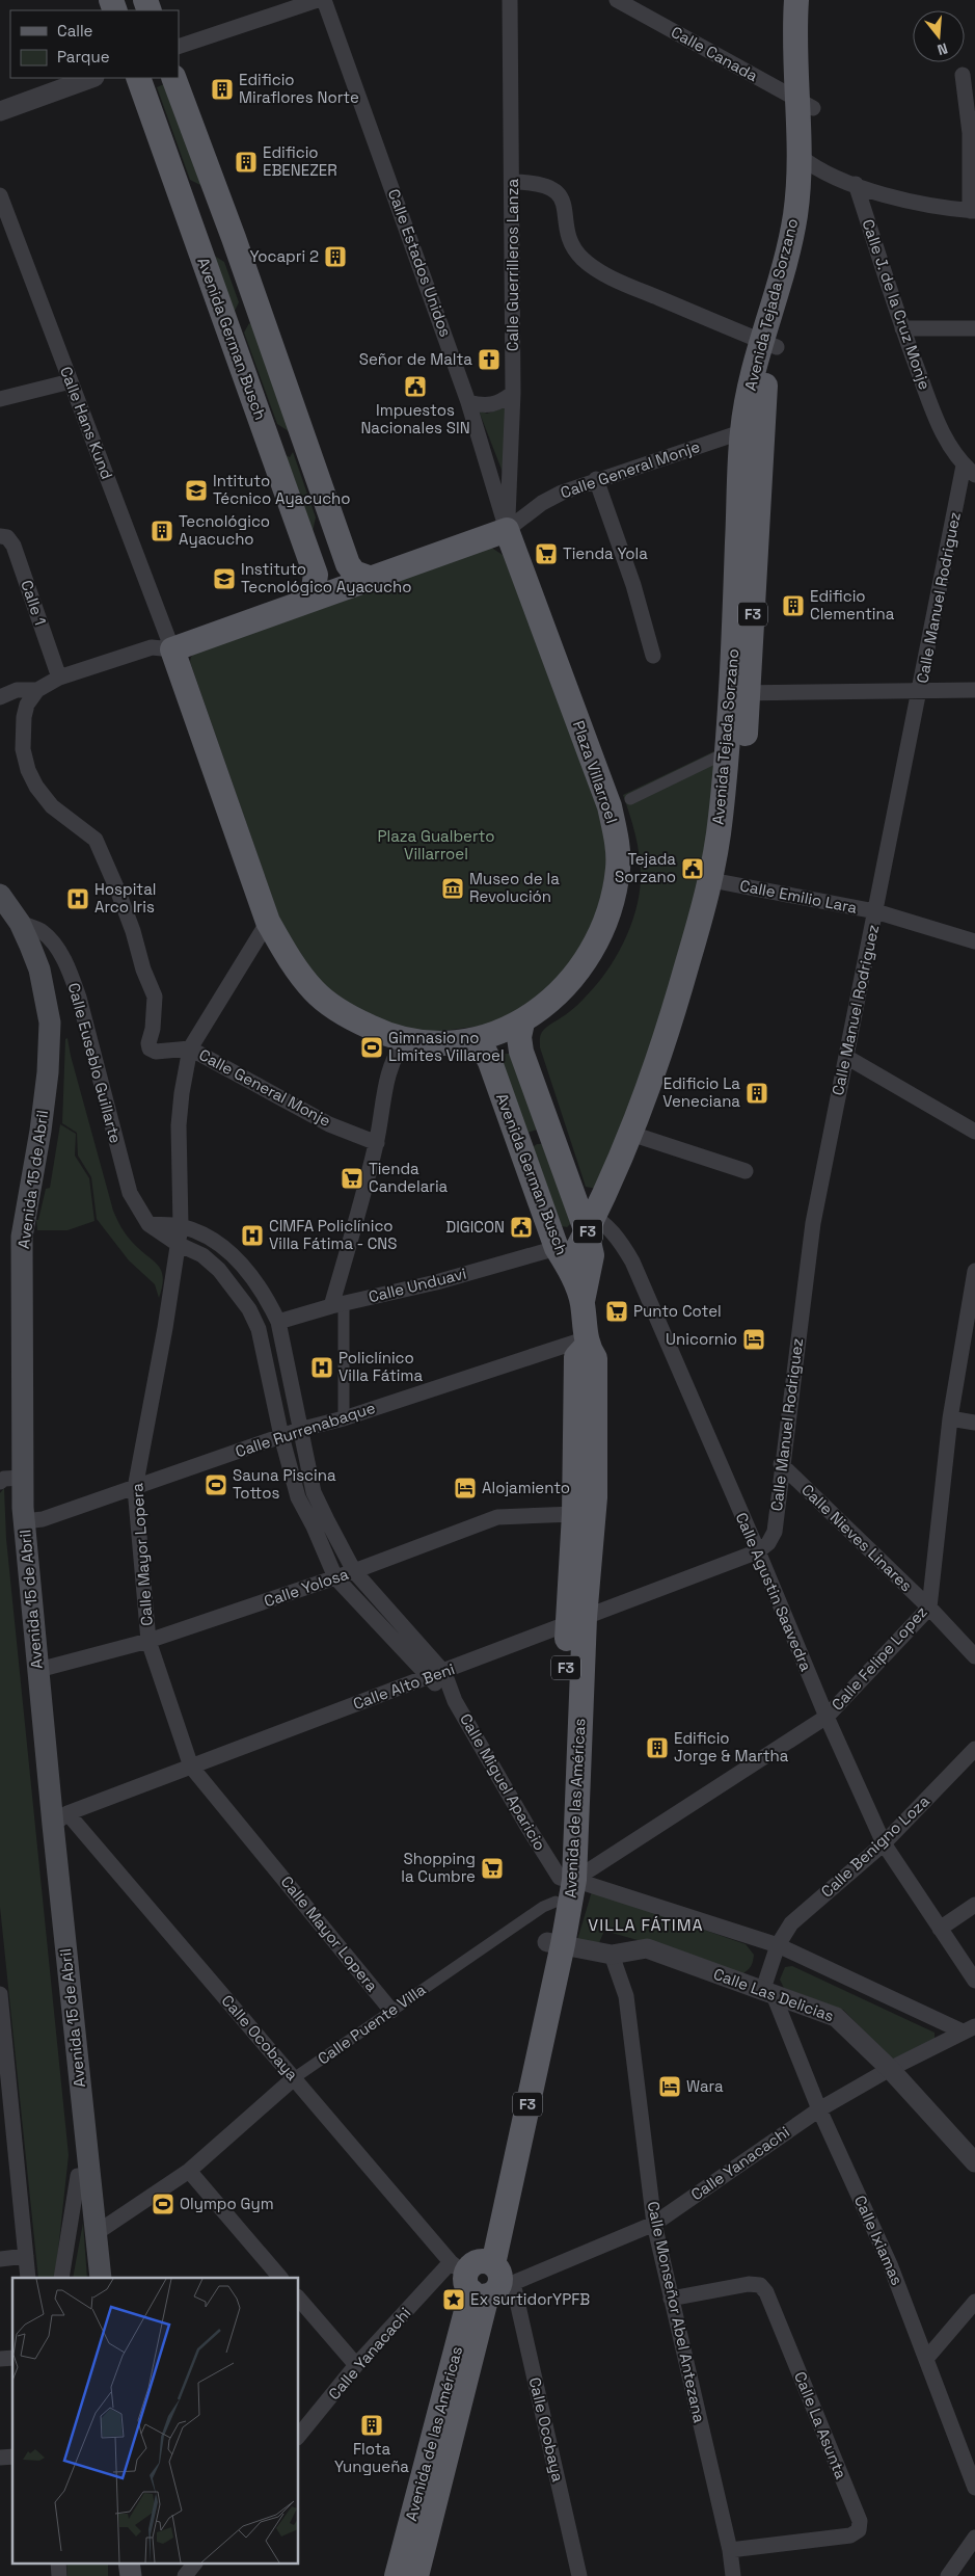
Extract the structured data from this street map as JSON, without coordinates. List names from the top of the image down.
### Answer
{
  "streets": {
    "main road": [
      "Avenida Tejada Sorzano",
      "Avenida German Busch",
      "F3",
      "Plaza Villarroel",
      "Avenida 15 de Abril",
      "Avenida de las Américas"
    ],
    "street": [
      "Calle Canada",
      "Calle Estados Unidos",
      "Calle Guerrilleros Lanza",
      "Calle J. de la Cruz Monje",
      "Calle Hans Kund",
      "Calle General Monje",
      "Calle Manuel Rodriguez",
      "Calle 1",
      "Calle Emilio Lara",
      "Calle Euseblo Guillarte",
      "Calle Unduavi",
      "Calle Rurrenabaque",
      "Calle Nieves Linares",
      "Calle Mayor Lopera",
      "Calle Yolosa",
      "Calle Agustin Saavedra",
      "Calle Felipe Lopez",
      "Calle Alto Beni",
      "Calle Miguel Aparicio",
      "Calle Benigno Loza",
      "Calle Las Delicias",
      "Calle Puente Villa",
      "Calle Ocobaya",
      "Calle Yanacachi",
      "Calle Ixiamas",
      "Calle Monseñor Abel Antezana",
      "Calle La Asunta"
    ]
  },
  "crossings": [
    ["Calle Canada", "Avenida Tejada Sorzano"],
    ["Calle Estados Unidos", "Calle Guerrilleros Lanza"],
    ["Calle Estados Unidos", "Calle General Monje"],
    ["Calle Estados Unidos", "Plaza Villarroel"],
    ["Calle Guerrilleros Lanza", "Calle General Monje"],
    ["Calle Guerrilleros Lanza", "Plaza Villarroel"],
    ["Avenida Tejada Sorzano", "Avenida German Busch"],
    ["Avenida Tejada Sorzano", "Calle General Monje"],
    ["Avenida Tejada Sorzano", "Calle Emilio Lara"],
    ["Avenida Tejada Sorzano", "Calle Unduavi"],
    ["Avenida Tejada Sorzano", "Calle Agustin Saavedra"],
    ["Calle J. de la Cruz Monje", "Calle Manuel Rodriguez"],
    ["Avenida German Busch", "Plaza Villarroel"],
    ["Avenida German Busch", "Calle Unduavi"],
    ["Avenida German Busch", "Calle Agustin Saavedra"],
    ["Avenida German Busch", "Avenida de las Américas"],
    ["Calle Hans Kund", "Plaza Villarroel"],
    ["Calle General Monje", "Plaza Villarroel"],
    ["Calle General Monje", "Calle Mayor Lopera"],
    ["Calle Manuel Rodriguez", "Calle Emilio Lara"],
    ["Calle Manuel Rodriguez", "Calle Nieves Linares"],
    ["Calle Manuel Rodriguez", "Calle Agustin Saavedra"],
    ["Calle Manuel Rodriguez", "Calle Alto Beni"],
    ["Plaza Villarroel", "Calle Mayor Lopera"],
    ["Calle Euseblo Guillarte", "Avenida 15 de Abril"],
    ["Calle Euseblo Guillarte", "Calle Mayor Lopera"],
    ["Calle Euseblo Guillarte", "Calle Miguel Aparicio"],
    ["Avenida 15 de Abril", "Calle Rurrenabaque"],
    ["Avenida 15 de Abril", "Calle Yolosa"],
    ["Avenida 15 de Abril", "Calle Alto Beni"],
    ["Avenida 15 de Abril", "Calle Puente Villa"],
    ["Avenida 15 de Abril", "Calle Ocobaya"],
    ["Calle Unduavi", "Calle Miguel Aparicio"],
    ["Calle Rurrenabaque", "Calle Mayor Lopera"],
    ["Calle Rurrenabaque", "Calle Miguel Aparicio"],
    ["Calle Rurrenabaque", "Avenida de las Américas"],
    ["Calle Nieves Linares", "Calle Felipe Lopez"],
    ["Calle Mayor Lopera", "Calle Yolosa"],
    ["Calle Mayor Lopera", "Calle Alto Beni"],
    ["Calle Mayor Lopera", "Calle Miguel Aparicio"],
    ["Calle Mayor Lopera", "Calle Puente Villa"],
    ["Calle Yolosa", "Calle Miguel Aparicio"],
    ["Calle Yolosa", "Avenida de las Américas"],
    ["Calle Agustin Saavedra", "Calle Felipe Lopez"],
    ["Calle Agustin Saavedra", "Calle Alto Beni"],
    ["Calle Agustin Saavedra", "Calle Benigno Loza"],
    ["Calle Felipe Lopez", "Calle Miguel Aparicio"],
    ["Calle Felipe Lopez", "Avenida de las Américas"],
    ["Calle Felipe Lopez", "Calle Puente Villa"],
    ["Calle Alto Beni", "Calle Miguel Aparicio"],
    ["Calle Alto Beni", "Avenida de las Américas"],
    ["Calle Alto Beni", "Calle Ocobaya"],
    ["Calle Miguel Aparicio", "Avenida de las Américas"],
    ["Calle Miguel Aparicio", "Calle Puente Villa"],
    ["Avenida de las Américas", "Calle Las Delicias"],
    ["Avenida de las Américas", "Calle Puente Villa"],
    ["Avenida de las Américas", "Calle Ocobaya"],
    ["Avenida de las Américas", "Calle Yanacachi"],
    ["Calle Las Delicias", "Calle Yanacachi"],
    ["Calle Las Delicias", "Calle Ixiamas"],
    ["Calle Las Delicias", "Calle Monseñor Abel Antezana"],
    ["Calle Puente Villa", "Calle Ocobaya"],
    ["Calle Ocobaya", "Calle Yanacachi"],
    ["Calle Yanacachi", "Calle Ixiamas"],
    ["Calle Yanacachi", "Calle Monseñor Abel Antezana"],
    ["Calle Monseñor Abel Antezana", "Calle La Asunta"]
  ],
  "districts": ["VILLA FÁTIMA"],
  "parks": ["Plaza Gualberto Villarroel"],
  "places": {
    "building": [
      "Edificio Miraflores Norte",
      "Edificio EBENEZER",
      "Yocapri 2",
      "Tecnológico Ayacucho",
      "Edificio Clementina",
      "Edificio La Veneciana",
      "Edificio Jorge & Martha",
      "Flota Yungueña"
    ],
    "church": ["Señor de Malta"],
    "public building": ["Impuestos Nacionales SIN", "Tejada Sorzano", "DIGICON"],
    "school or university": ["Intituto Técnico Ayacucho", "Instituto Tecnológico Ayacucho"],
    "supermarket": [
      "Tienda Yola",
      "Tienda Candelaria",
      "Punto Cotel",
      "Shopping la Cumbre"
    ],
    "museum": ["Museo de la Revolución"],
    "hospital": ["Hospital Arco Iris", "CIMFA Policlínico Villa Fátima - CNS", "Policlínico Villa Fátima"],
    "sports": ["Gimnasio no Limites Villaroel", "Sauna Piscina Tottos", "Olympo Gym"],
    "hotel": ["Unicornio", "Alojamiento", "Wara"],
    "place": ["Ex surtidorYPFB"]
  },
  "legend": ["Calle", "Parque"],
  "north": "bottom"
}
